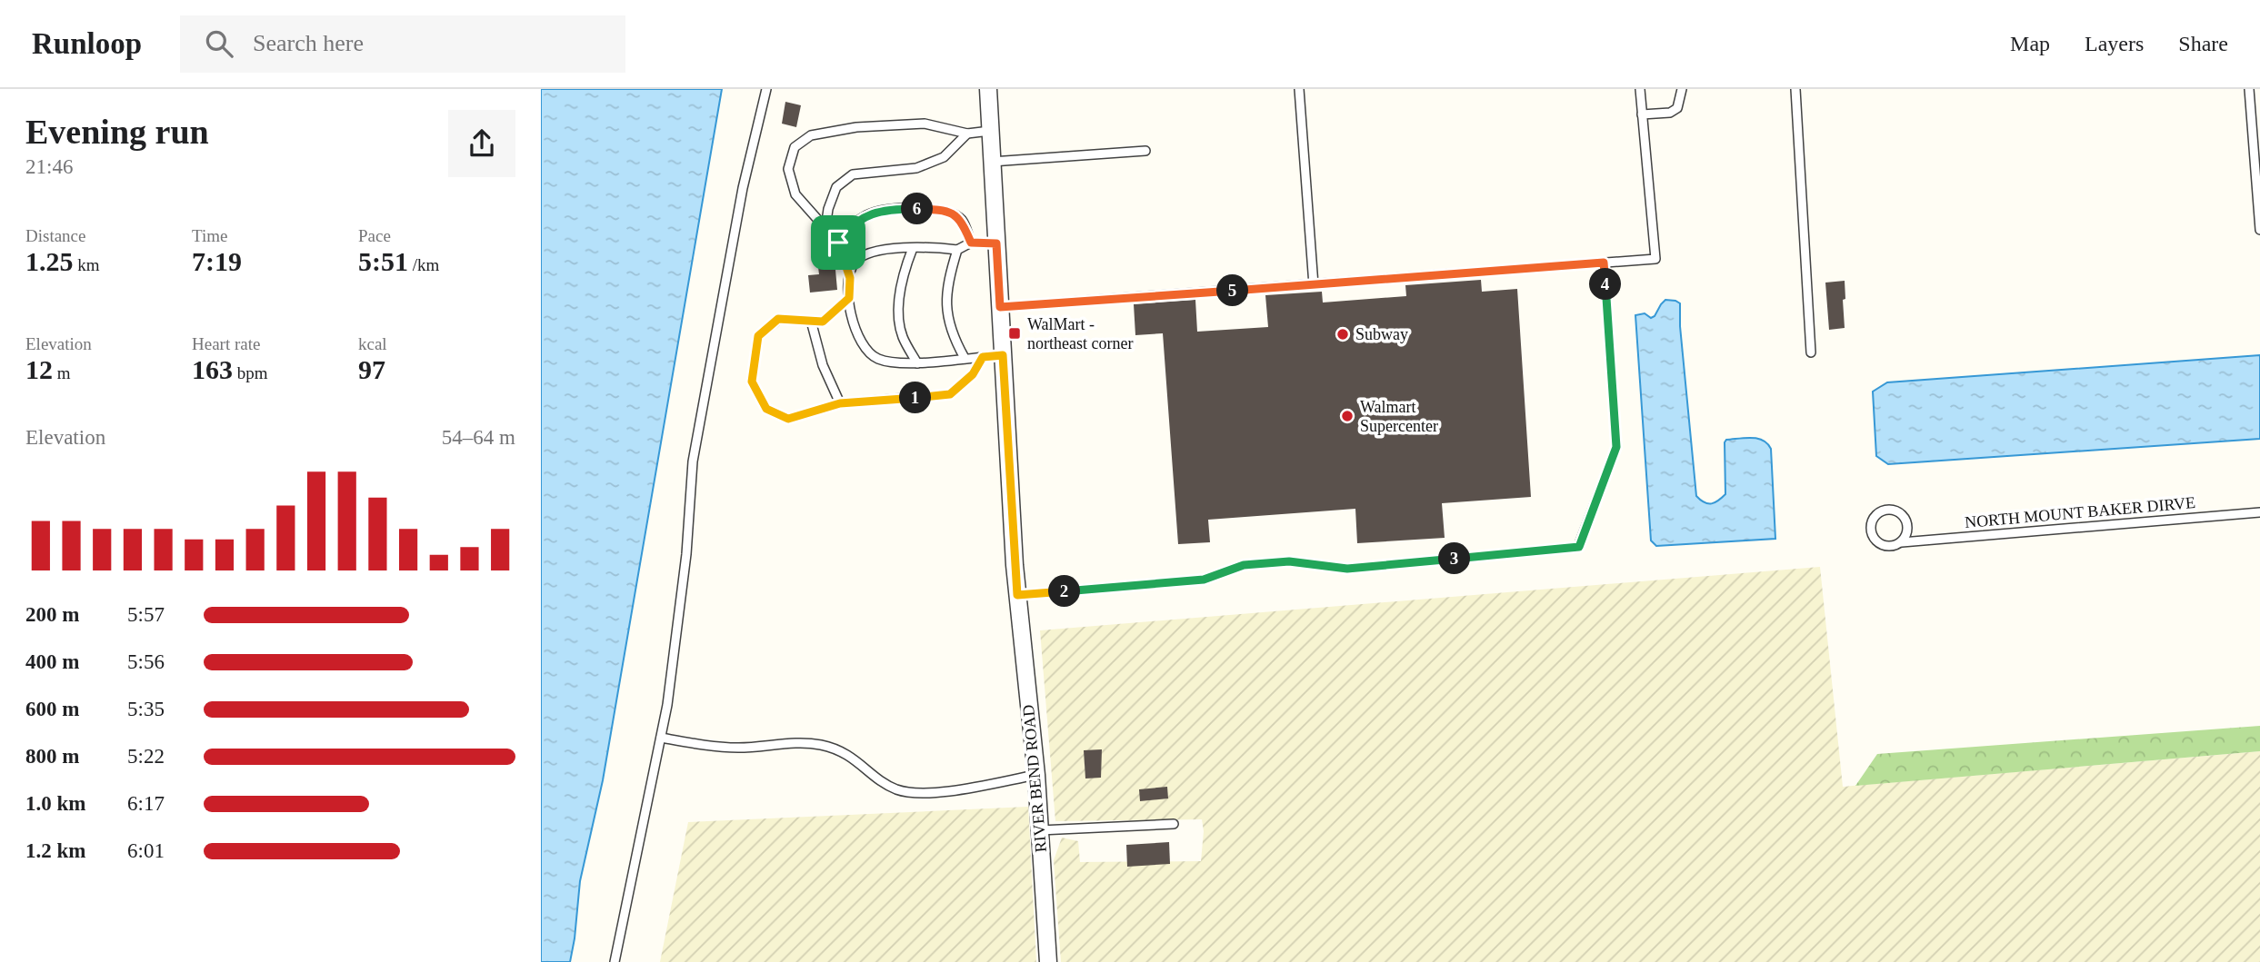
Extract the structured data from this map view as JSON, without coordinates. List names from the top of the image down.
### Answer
{
  "streets": {
    "street": ["RIVER BEND ROAD"],
    "lane": ["NORTH MOUNT BAKER DIRVE"]
  },
  "places": {
    "transit": ["WalMart - northeast corner"],
    "other": ["Subway", "Walmart Supercenter"]
  },
  "page": {
    "header": "Runloop",
    "search": "Search here",
    "nav": ["Map", "Layers", "Share"],
    "heading": ["Evening run", "21:46"],
    "pins": [
      "6",
      "4",
      "5",
      "1",
      "3",
      "2"
    ],
    "stats": [
      ["Distance", "1.25 km"],
      ["Time", "7:19"],
      ["Pace", "5:51 /km"],
      ["Elevation", "12 m"],
      ["Heart rate", "163 bpm"],
      ["kcal", "97"]
    ],
    "chart": ["Elevation", "54–64 m"],
    "list": [
      {
        "name": "200 m",
        "note": "5:57"
      },
      {
        "name": "400 m",
        "note": "5:56"
      },
      {
        "name": "600 m",
        "note": "5:35"
      },
      {
        "name": "800 m",
        "note": "5:22"
      },
      {
        "name": "1.0 km",
        "note": "6:17"
      },
      {
        "name": "1.2 km",
        "note": "6:01"
      }
    ]
  }
}
